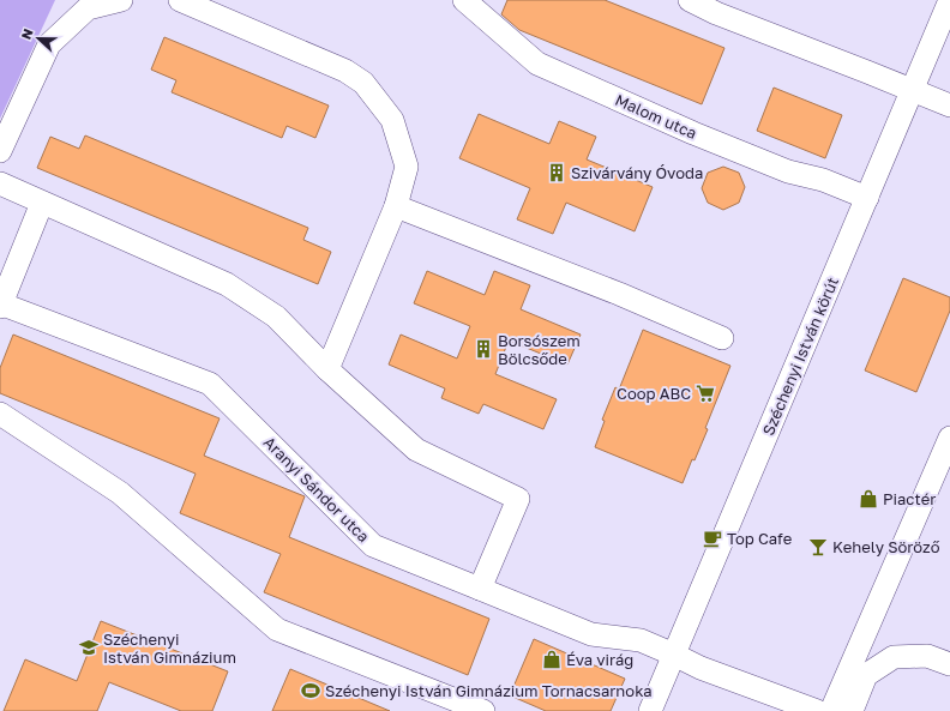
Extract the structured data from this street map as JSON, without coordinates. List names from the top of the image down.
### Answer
{
  "streets": {
    "street": ["Malom utca", "Széchenyi István körút", "Aranyi Sándor utca"]
  },
  "crossings": [
    ["Malom utca", "Széchenyi István körút"],
    ["Széchenyi István körút", "Aranyi Sándor utca"]
  ],
  "places": {
    "building": ["Szivárvány Óvoda", "Borsószem Bölcsőde"],
    "supermarket": ["Coop ABC"],
    "shop": ["Piactér", "Éva virág"],
    "cafe": ["Top Cafe"],
    "bar": ["Kehely Söröző"],
    "school or university": ["Széchenyi István Gimnázium"],
    "sports": ["Széchenyi István Gimnázium Tornacsarnoka"]
  },
  "north": "left"
}
